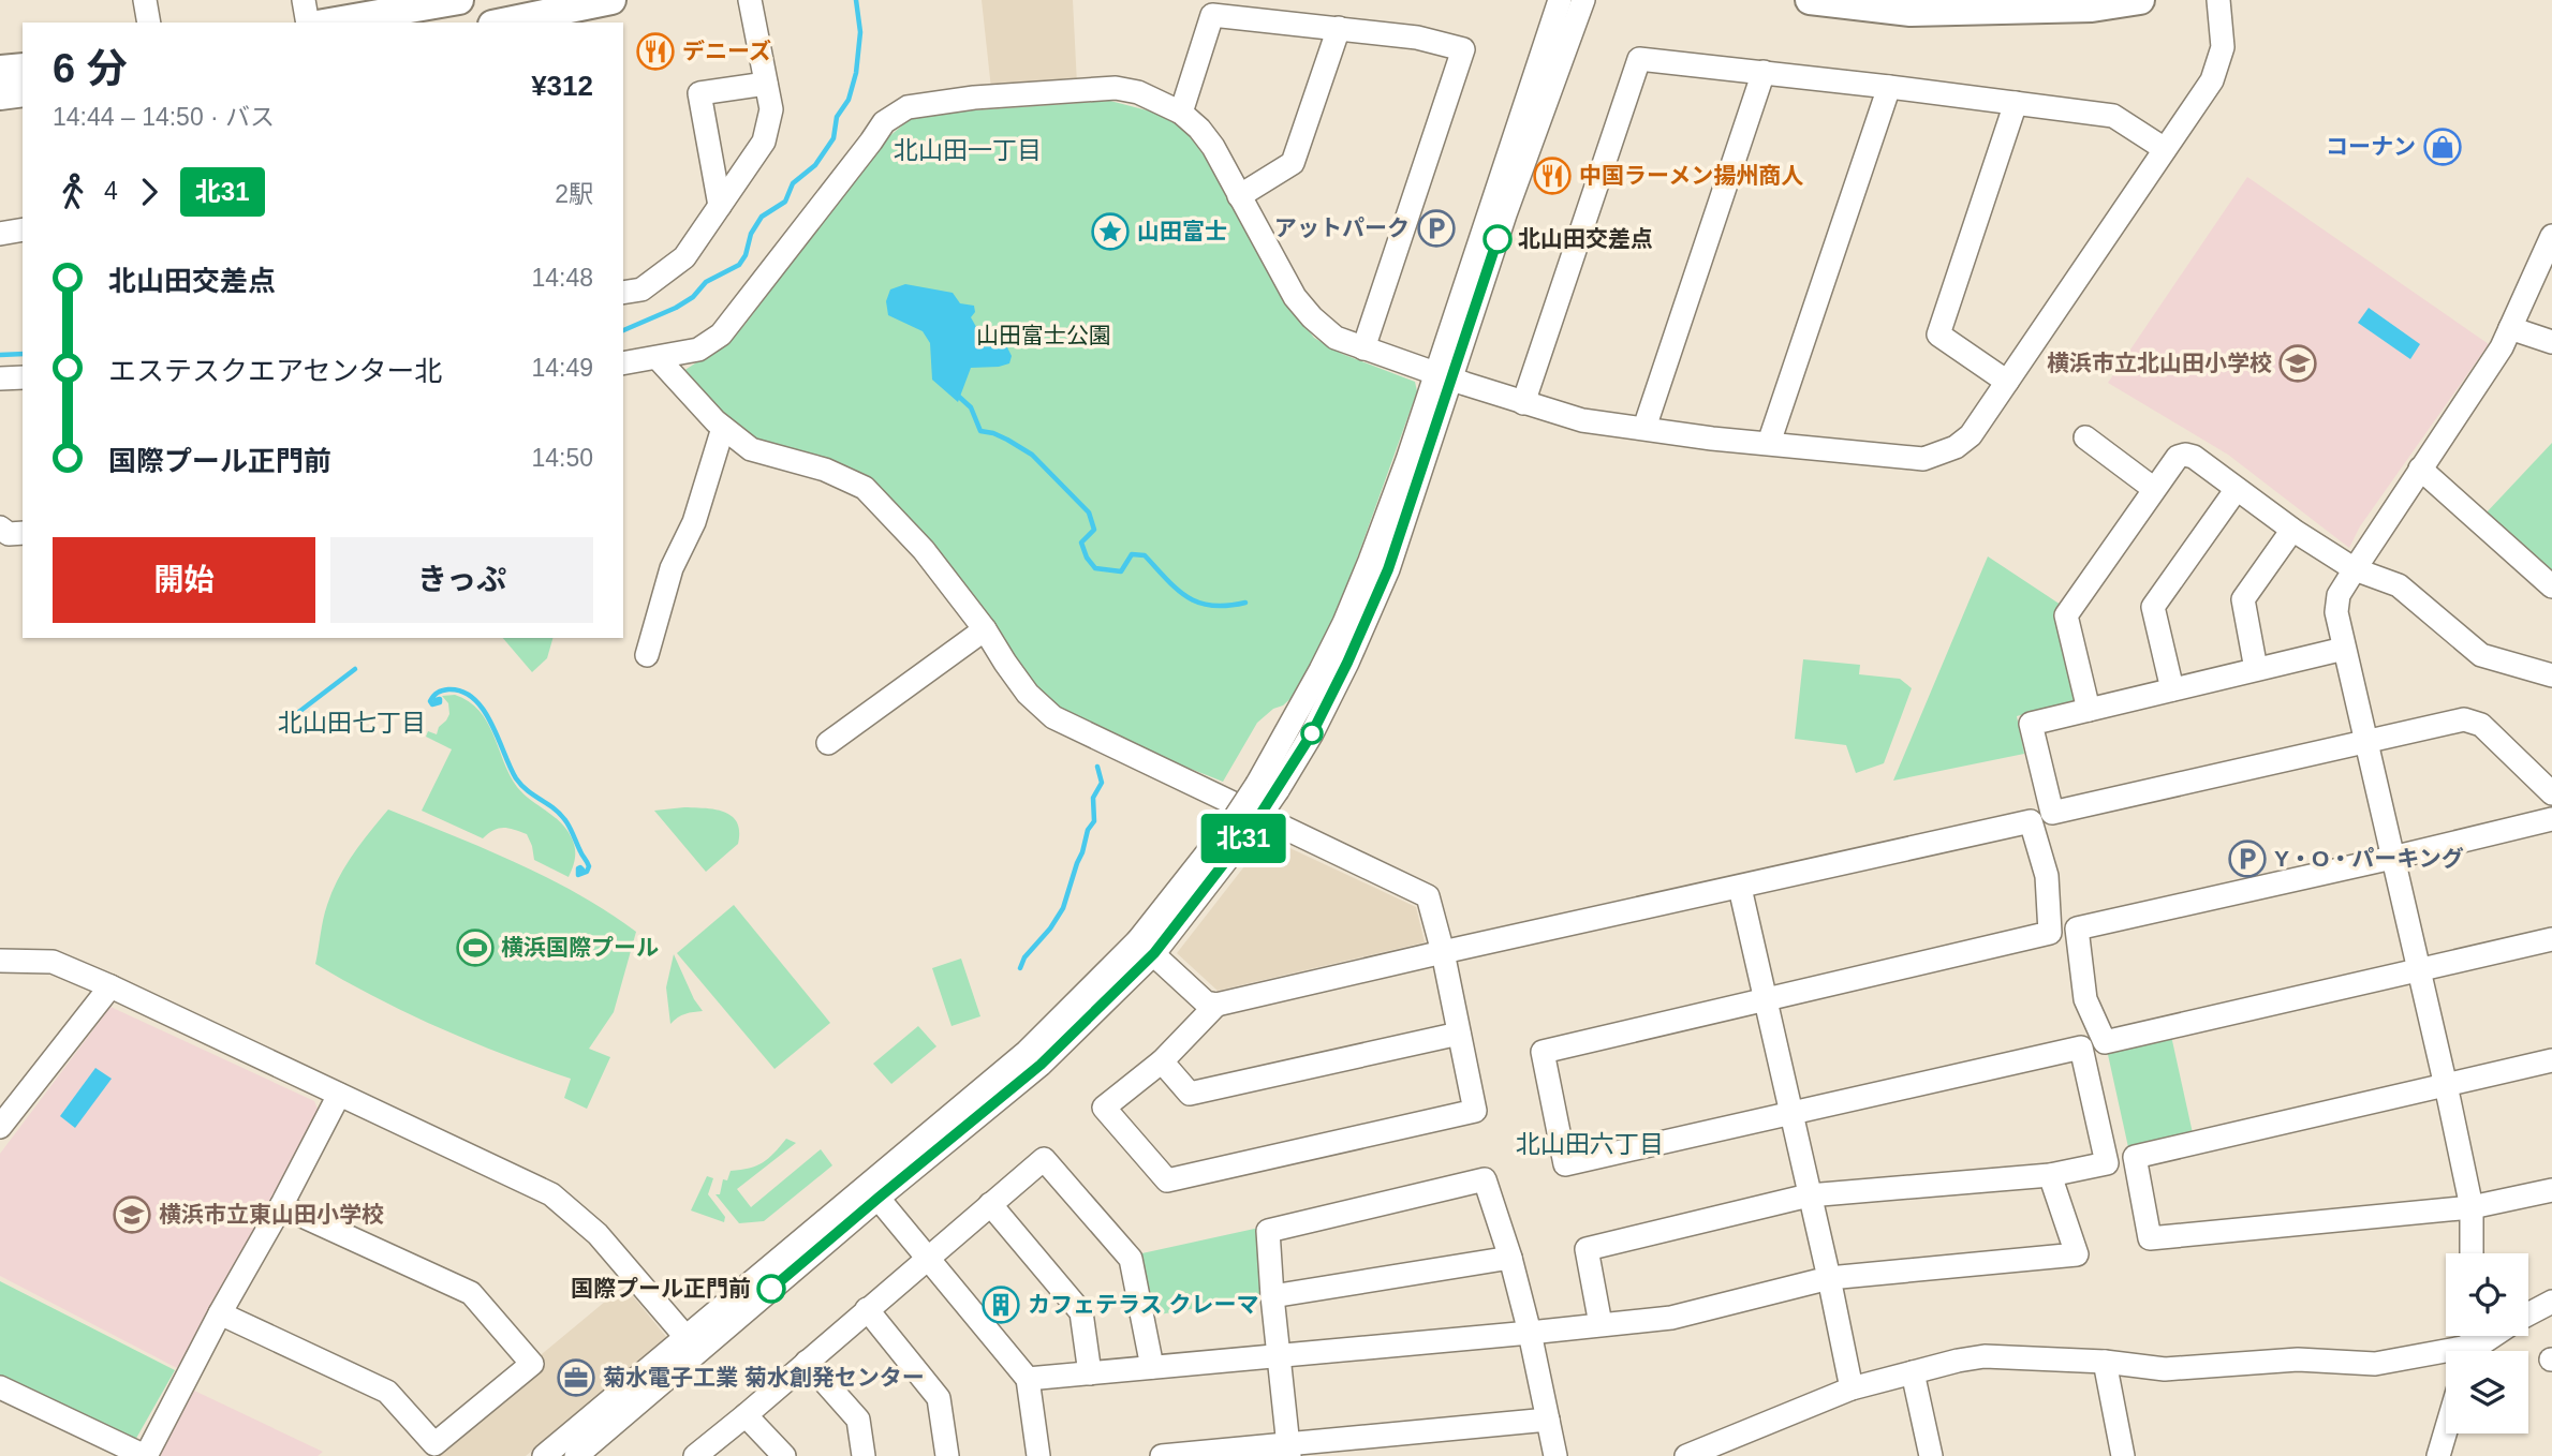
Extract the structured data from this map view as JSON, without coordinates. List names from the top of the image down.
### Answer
{
  "districts": ["北山田一丁目", "北山田七丁目", "北山田六丁目"],
  "parks": ["山田富士公園"],
  "places": {
    "restaurant": ["デニーズ", "中国ラーメン揚州商人"],
    "shop": ["コーナン"],
    "parking": ["アットパーク", "Y・O・パーキング"],
    "place": ["山田富士"],
    "other": ["北山田交差点", "国際プール正門前"],
    "school or university": ["横浜市立北山田小学校", "横浜市立東山田小学校"],
    "sports": ["横浜国際プール"],
    "building": ["カフェテラス クレーマ"],
    "office": ["菊水電子工業 菊水創発センター"]
  },
  "lines": ["bus line 北31"],
  "page": {
    "on_map": "北31",
    "heading": ["6 分", "14:44 – 14:50 · バス", "¥312"],
    "legs": ["4", "北31", "2駅"],
    "list": [
      {
        "name": "北山田交差点",
        "value": "14:48"
      },
      {
        "name": "エステスクエアセンター北",
        "value": "14:49"
      },
      {
        "name": "国際プール正門前",
        "value": "14:50"
      }
    ],
    "buttons": ["開始", "きっぷ"]
  }
}
